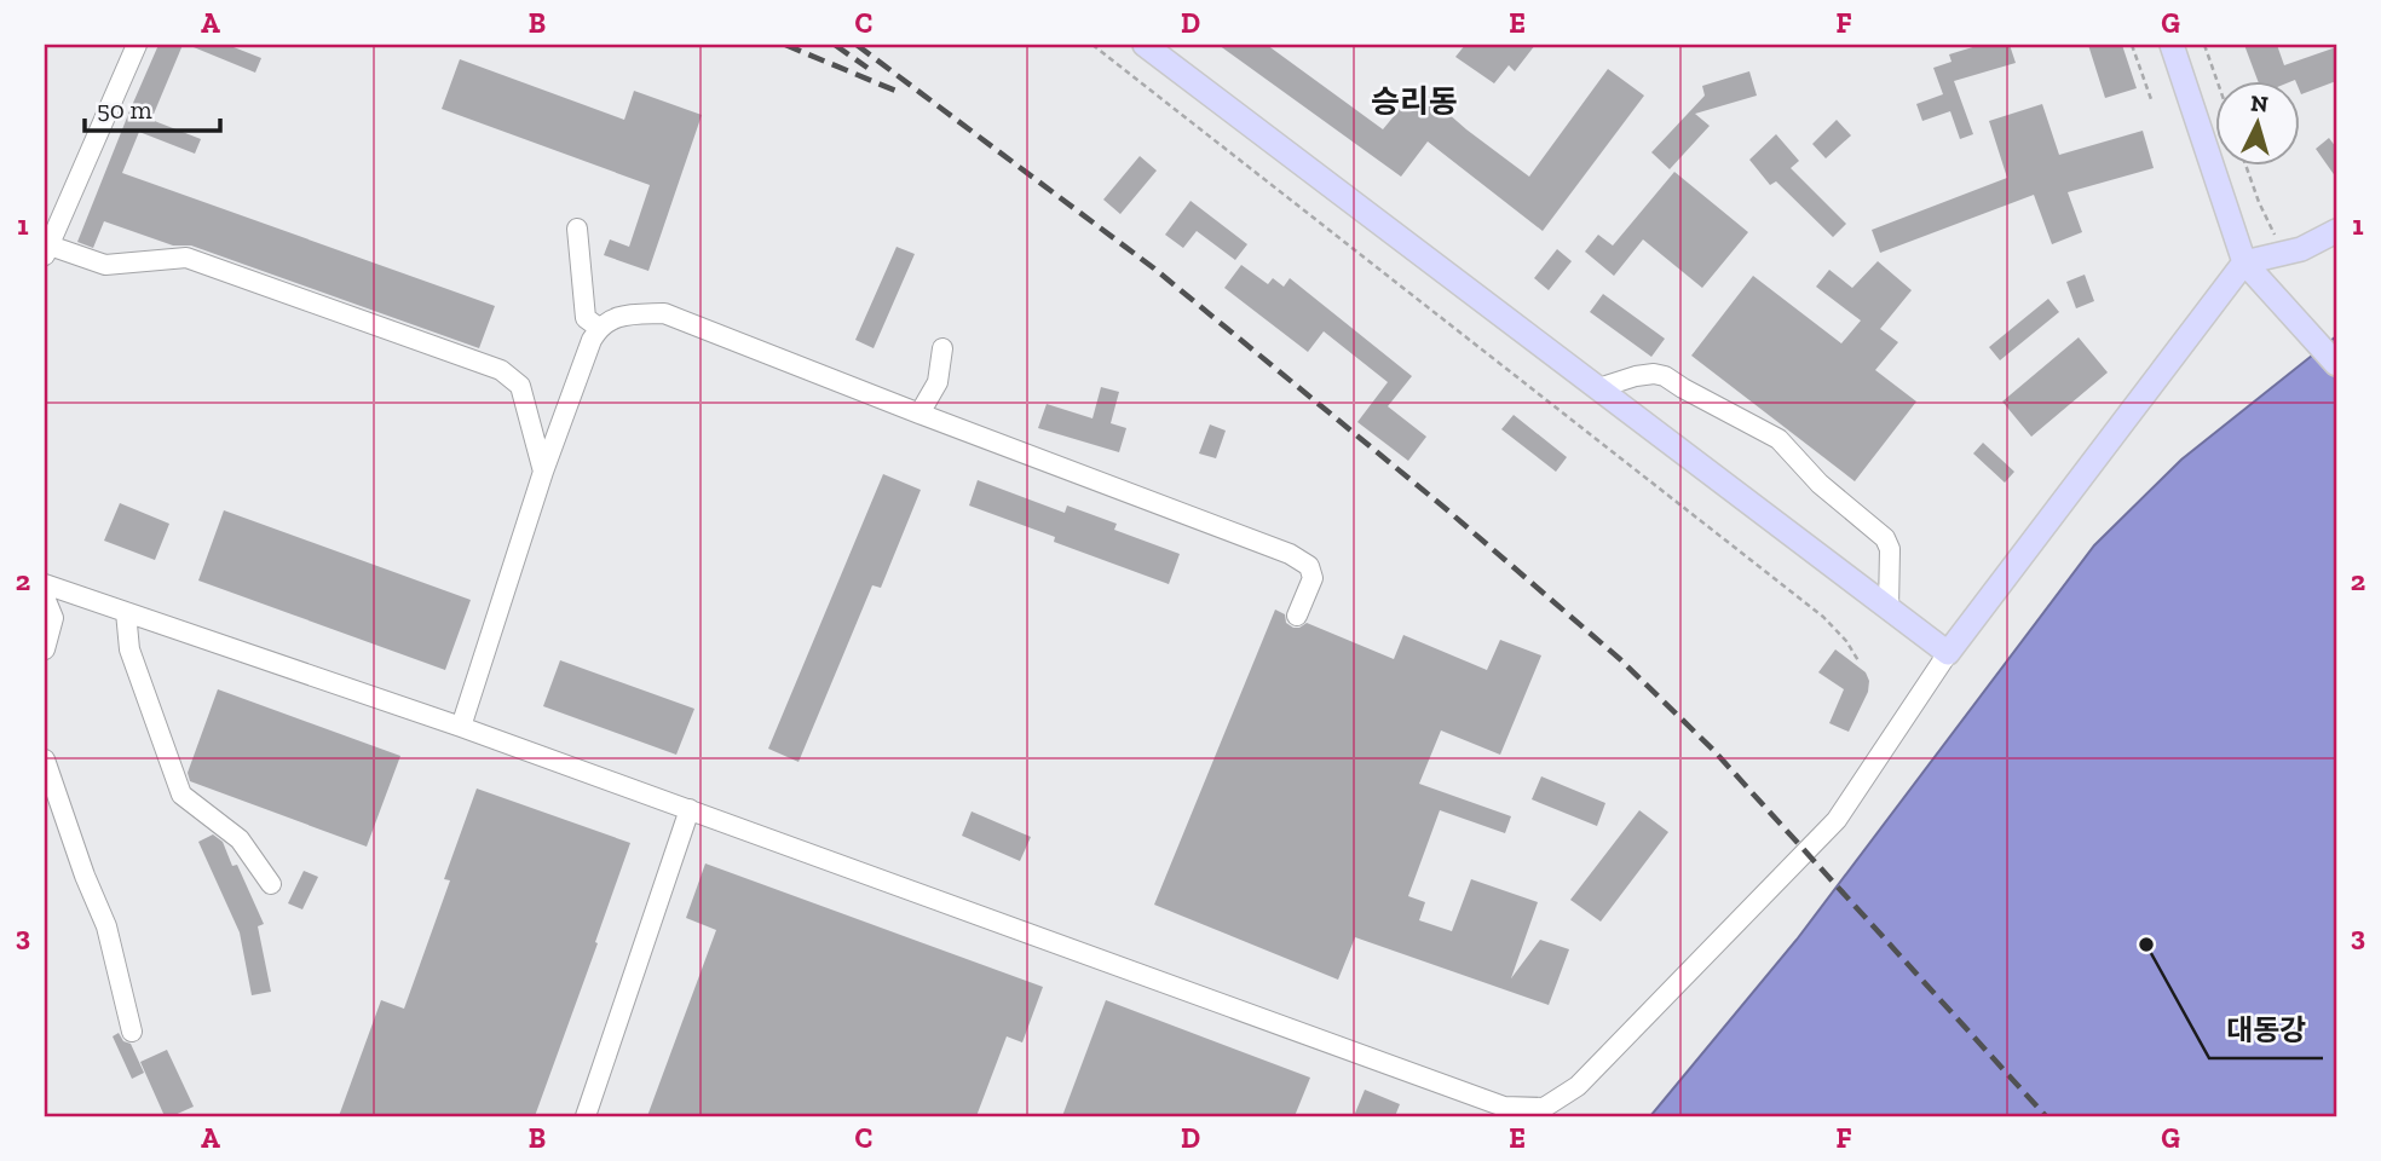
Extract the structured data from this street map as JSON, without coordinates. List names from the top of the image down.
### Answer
{
  "districts": ["승리동"],
  "places": ["대동강"],
  "scale_bar": "50 m",
  "north": "top",
  "grid": {
    "columns": [
      "A",
      "B",
      "C",
      "D",
      "E",
      "F",
      "G"
    ],
    "rows": ["1", "2", "3"]
  }
}
